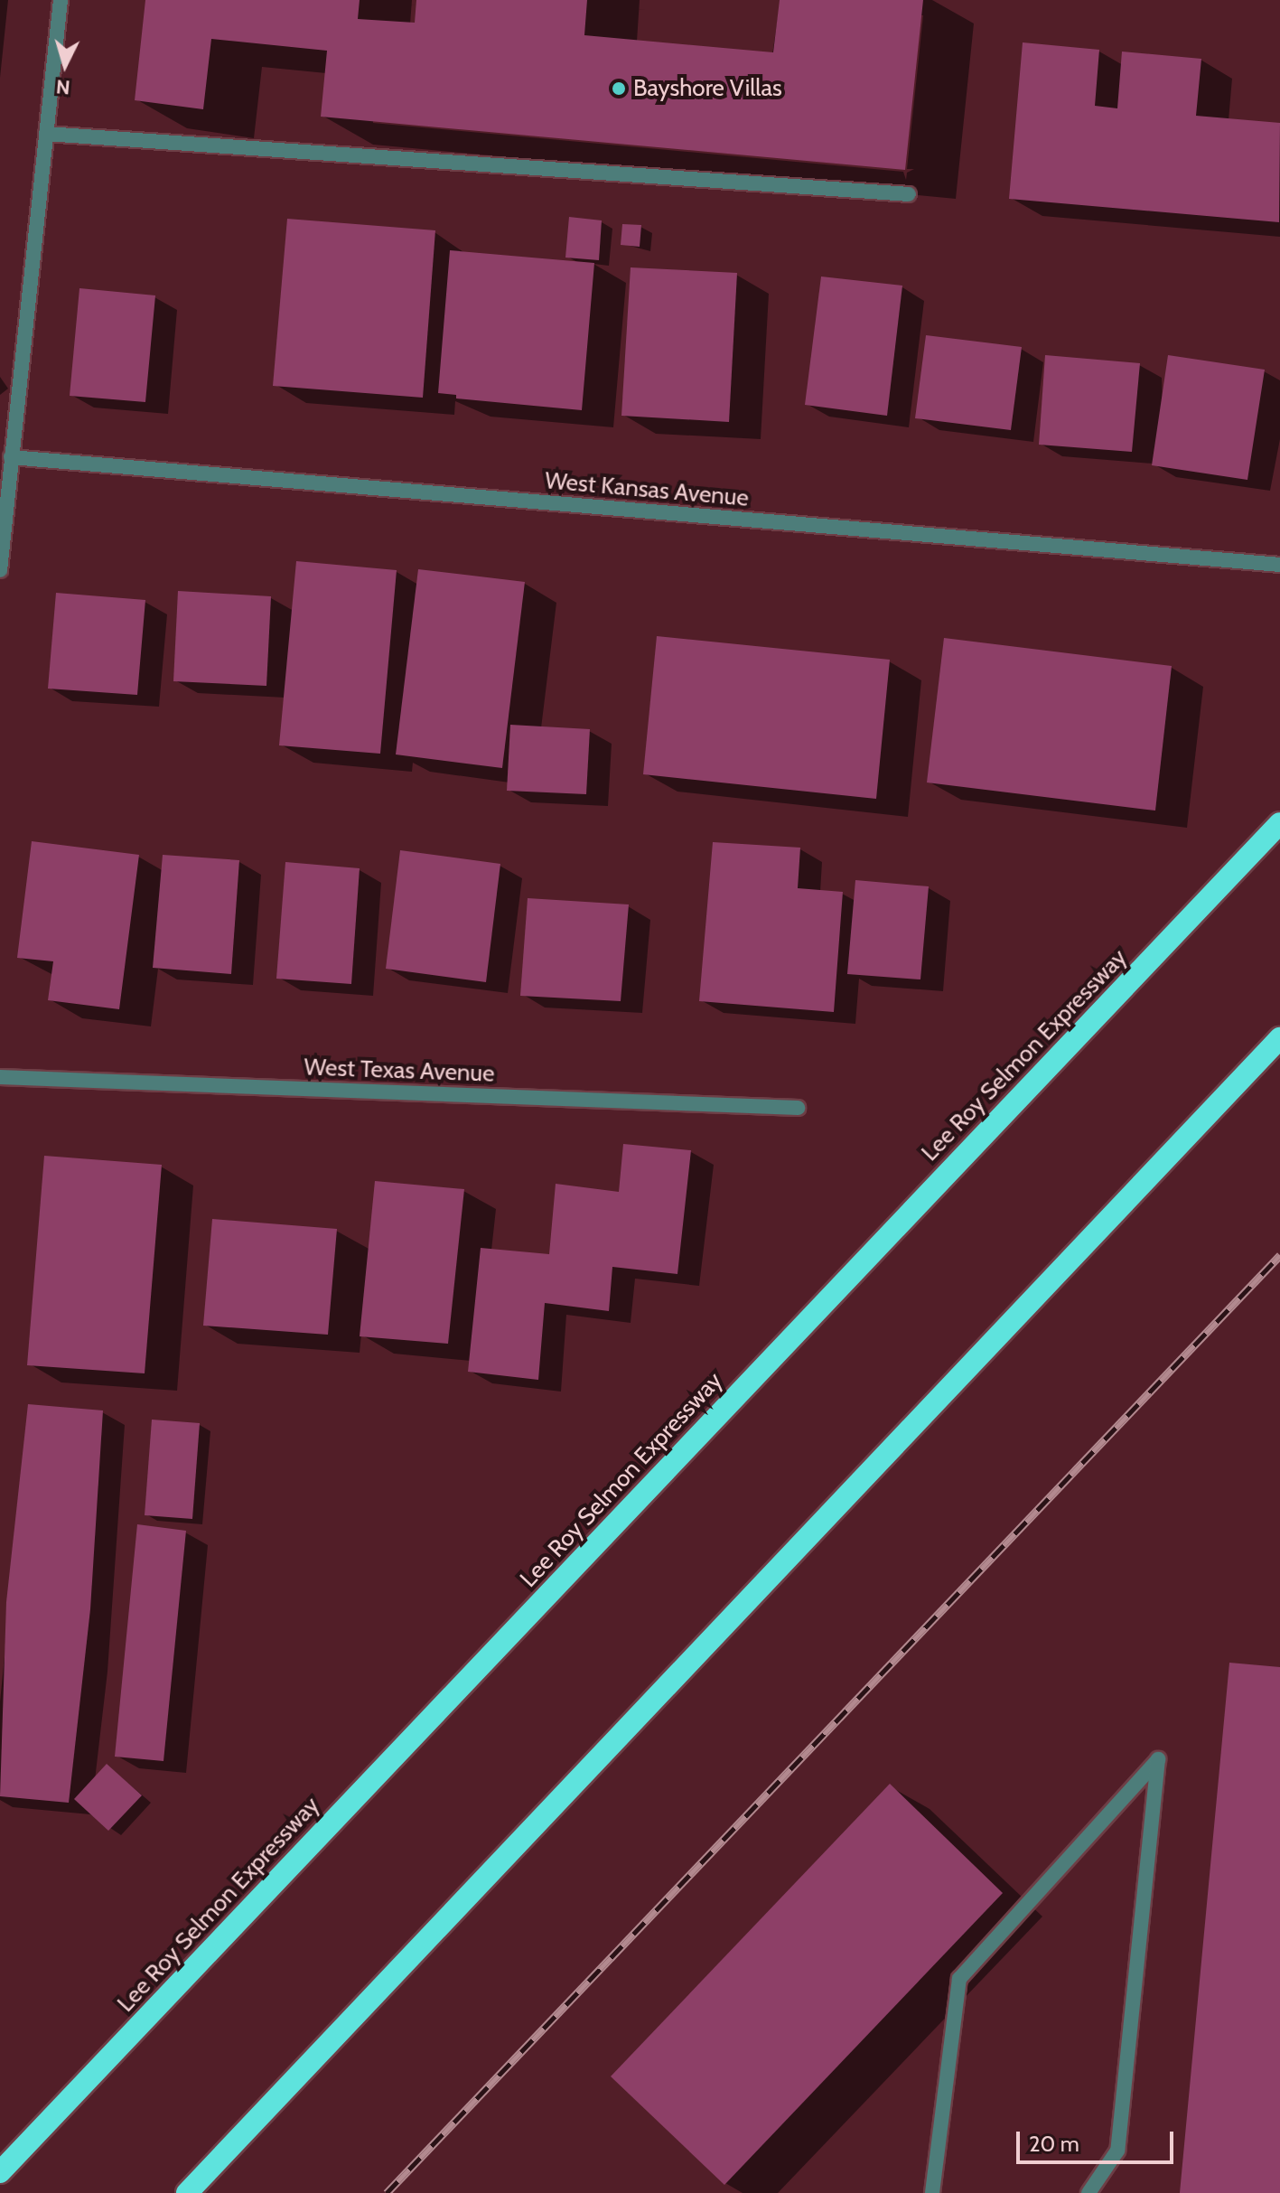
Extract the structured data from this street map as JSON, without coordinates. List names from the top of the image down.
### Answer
{
  "streets": {
    "highway": ["Lee Roy Selmon Expressway"],
    "street": ["West Kansas Avenue", "West Texas Avenue"]
  },
  "places": ["Bayshore Villas"],
  "scale_bar": "20 m",
  "north": "bottom"
}
